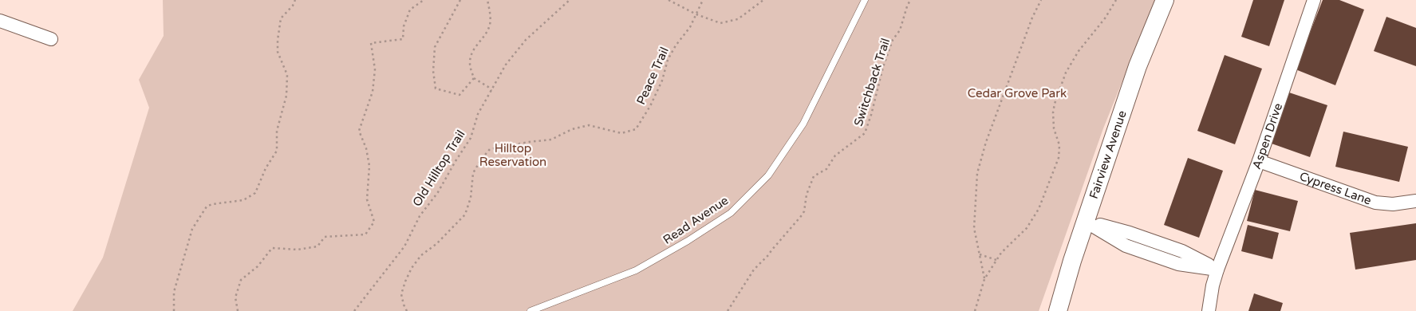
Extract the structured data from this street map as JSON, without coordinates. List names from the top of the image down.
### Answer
{
  "streets": {
    "main road": ["Fairview Avenue"],
    "street": ["Aspen Drive", "Cypress Lane"],
    "lane": ["Read Avenue"],
    "path": ["Peace Trail", "Switchback Trail", "Old Hilltop Trail"]
  },
  "crossings": [
    ["Aspen Drive", "Cypress Lane"]
  ],
  "parks": ["Cedar Grove Park", "Hilltop Reservation"]
}
